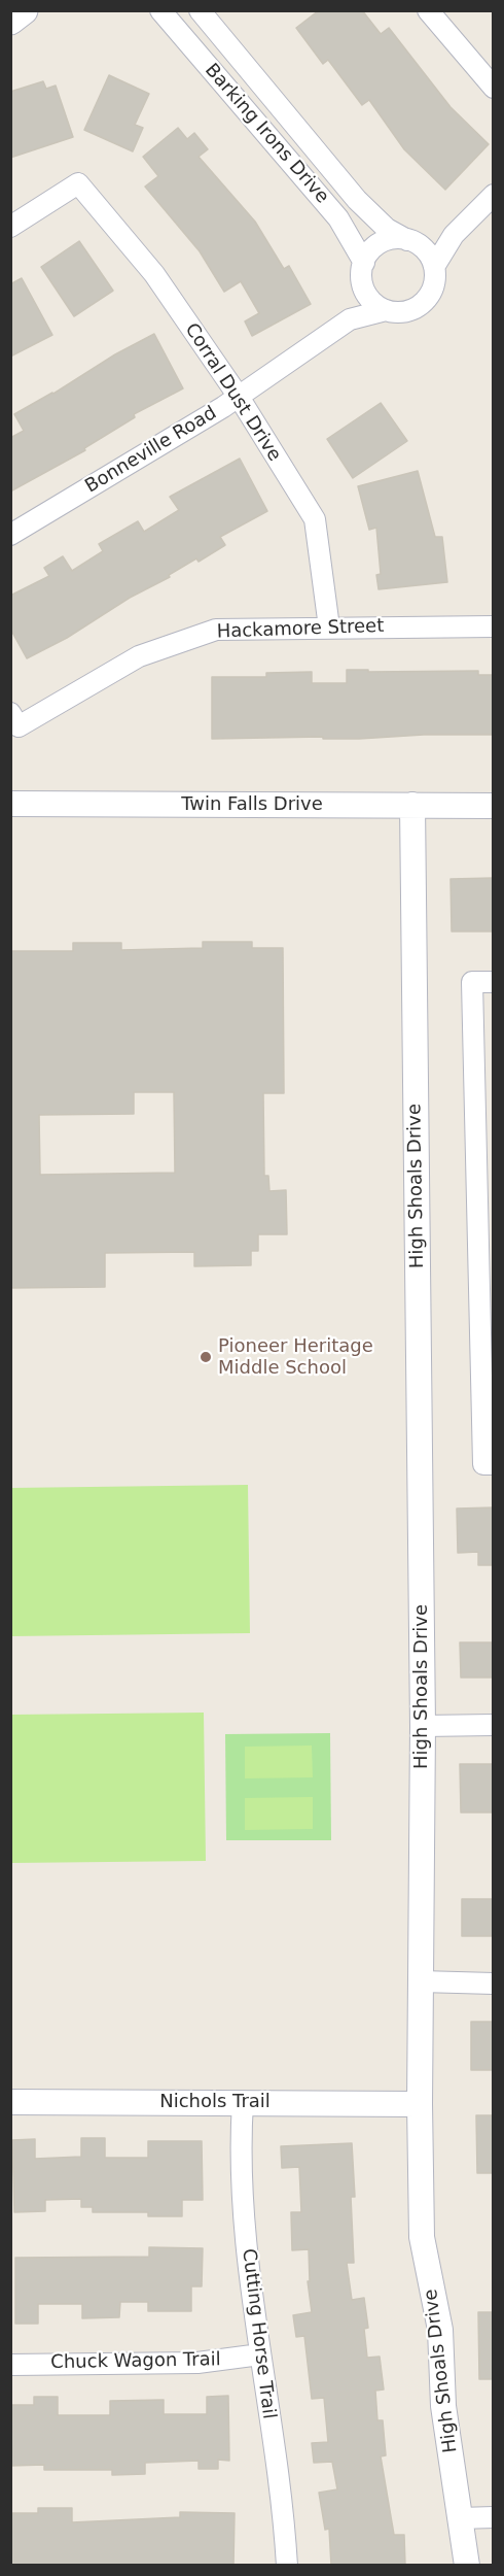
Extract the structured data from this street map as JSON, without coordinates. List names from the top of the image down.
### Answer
{
  "streets": {
    "street": [
      "Barking Irons Drive",
      "Corral Dust Drive",
      "Bonneville Road",
      "Hackamore Street",
      "Twin Falls Drive",
      "High Shoals Drive",
      "Nichols Trail",
      "Cutting Horse Trail",
      "Chuck Wagon Trail"
    ]
  },
  "crossings": [
    ["Barking Irons Drive", "Bonneville Road"],
    ["Corral Dust Drive", "Bonneville Road"],
    ["Corral Dust Drive", "Hackamore Street"],
    ["Twin Falls Drive", "High Shoals Drive"],
    ["High Shoals Drive", "Nichols Trail"],
    ["Nichols Trail", "Cutting Horse Trail"],
    ["Cutting Horse Trail", "Chuck Wagon Trail"]
  ],
  "places": ["Pioneer Heritage Middle School"]
}
